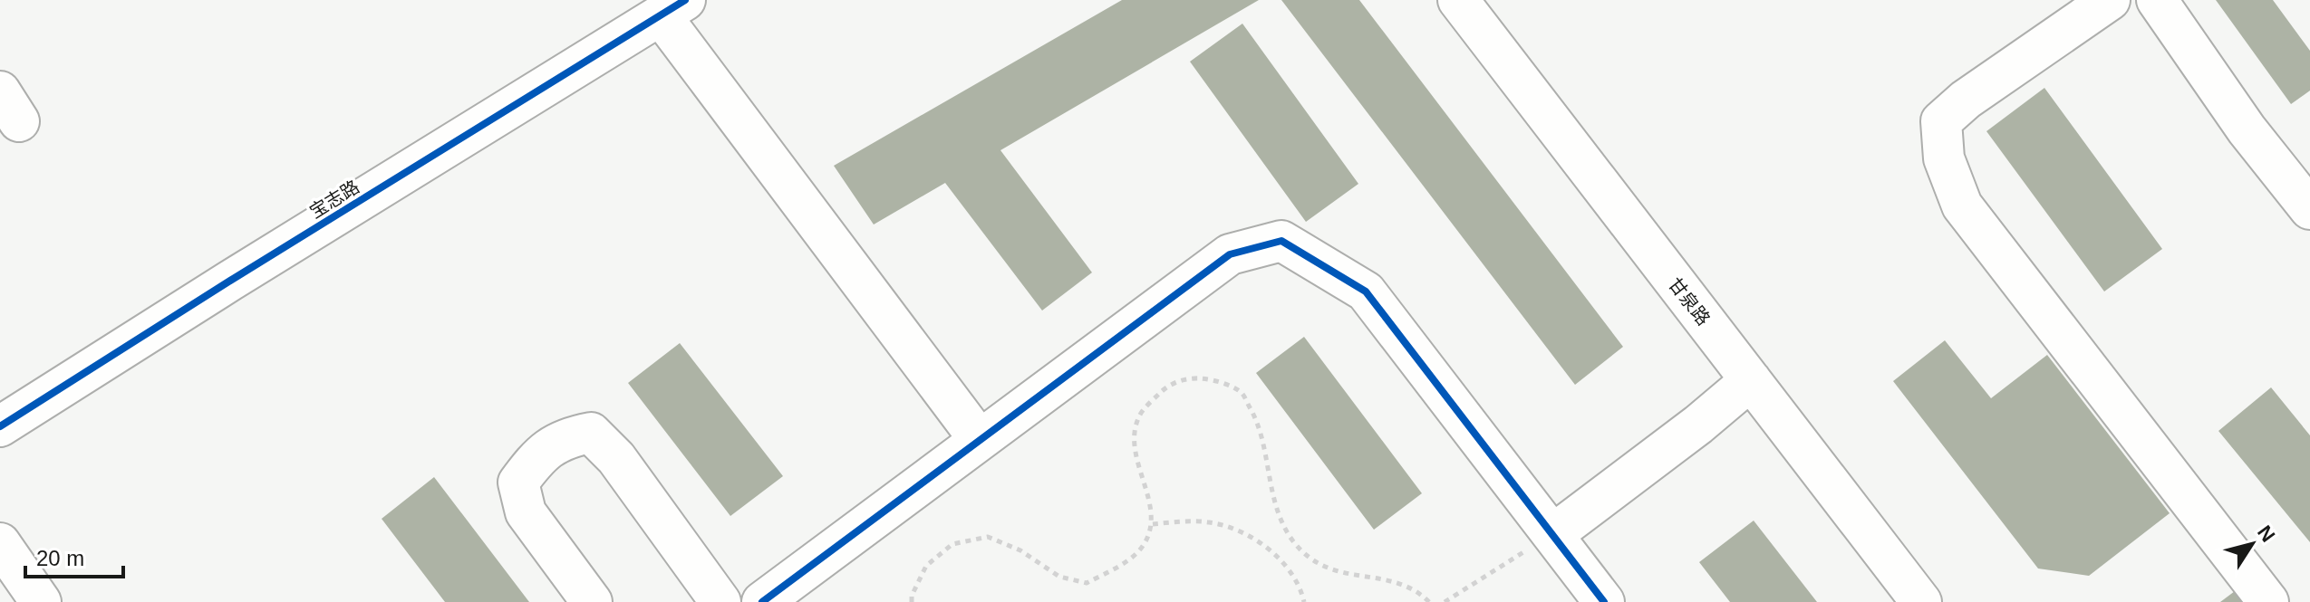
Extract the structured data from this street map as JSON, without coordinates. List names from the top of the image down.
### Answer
{
  "streets": {
    "street": ["宝志路", "甘泉路"]
  },
  "scale_bar": "20 m",
  "north": "top right"
}
